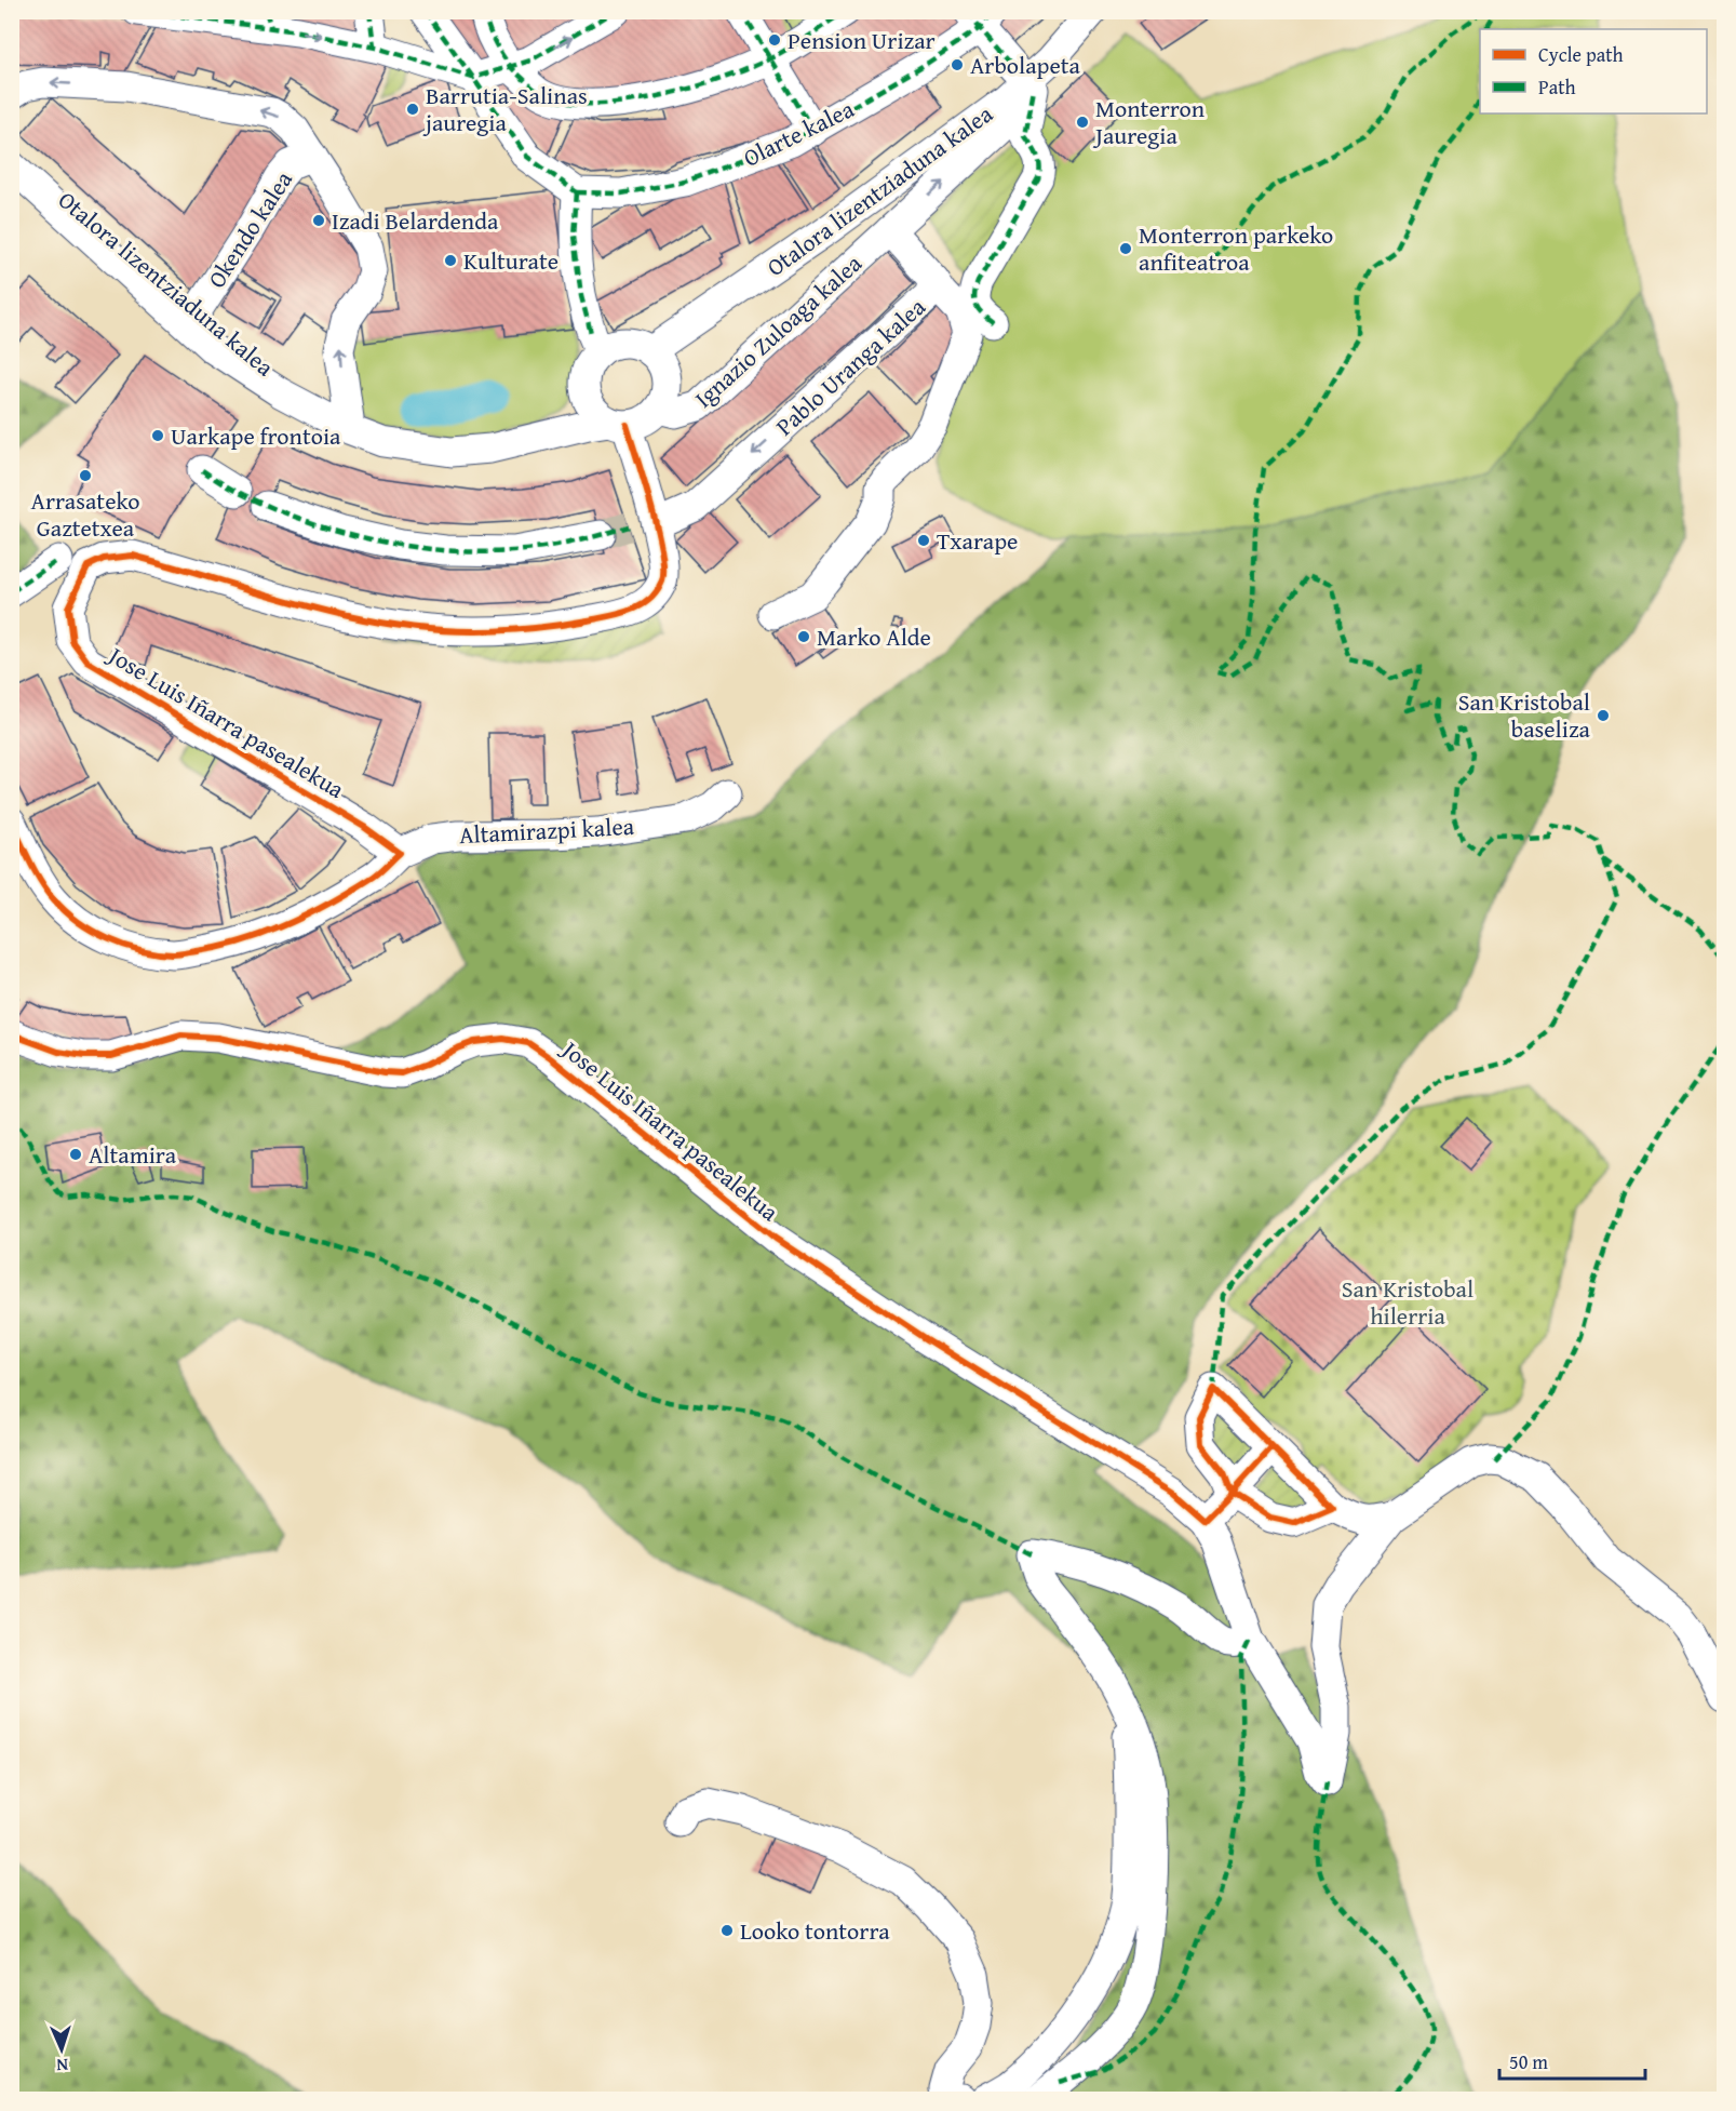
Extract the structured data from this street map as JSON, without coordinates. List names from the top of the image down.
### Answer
{
  "streets": {
    "street": [
      "Olarte kalea",
      "Otalora lizentziaduna kalea",
      "Okendo kalea",
      "Ignazio Zuloaga kalea",
      "Pablo Uranga kalea",
      "Jose Luis Iñarra pasealekua",
      "Altamirazpi kalea"
    ]
  },
  "crossings": [
    ["Otalora lizentziaduna kalea", "Okendo kalea"],
    ["Otalora lizentziaduna kalea", "Ignazio Zuloaga kalea"],
    ["Ignazio Zuloaga kalea", "Pablo Uranga kalea"],
    ["Pablo Uranga kalea", "Jose Luis Iñarra pasealekua"],
    ["Jose Luis Iñarra pasealekua", "Altamirazpi kalea"]
  ],
  "one_way": ["Pablo Uranga kalea"],
  "parks": ["San Kristobal hilerria"],
  "places": [
    "Pension Urizar",
    "Arbolapeta",
    "Barrutia-Salinas jauregia",
    "Monterron Jauregia",
    "Izadi Belardenda",
    "Monterron parkeko anfiteatroa",
    "Kulturate",
    "Uarkape frontoia",
    "Arrasateko Gaztetxea",
    "Txarape",
    "Marko Alde",
    "San Kristobal baseliza",
    "Altamira",
    "Looko tontorra"
  ],
  "legend": ["Cycle path", "Path"],
  "scale_bar": "50 m",
  "north": "bottom"
}
